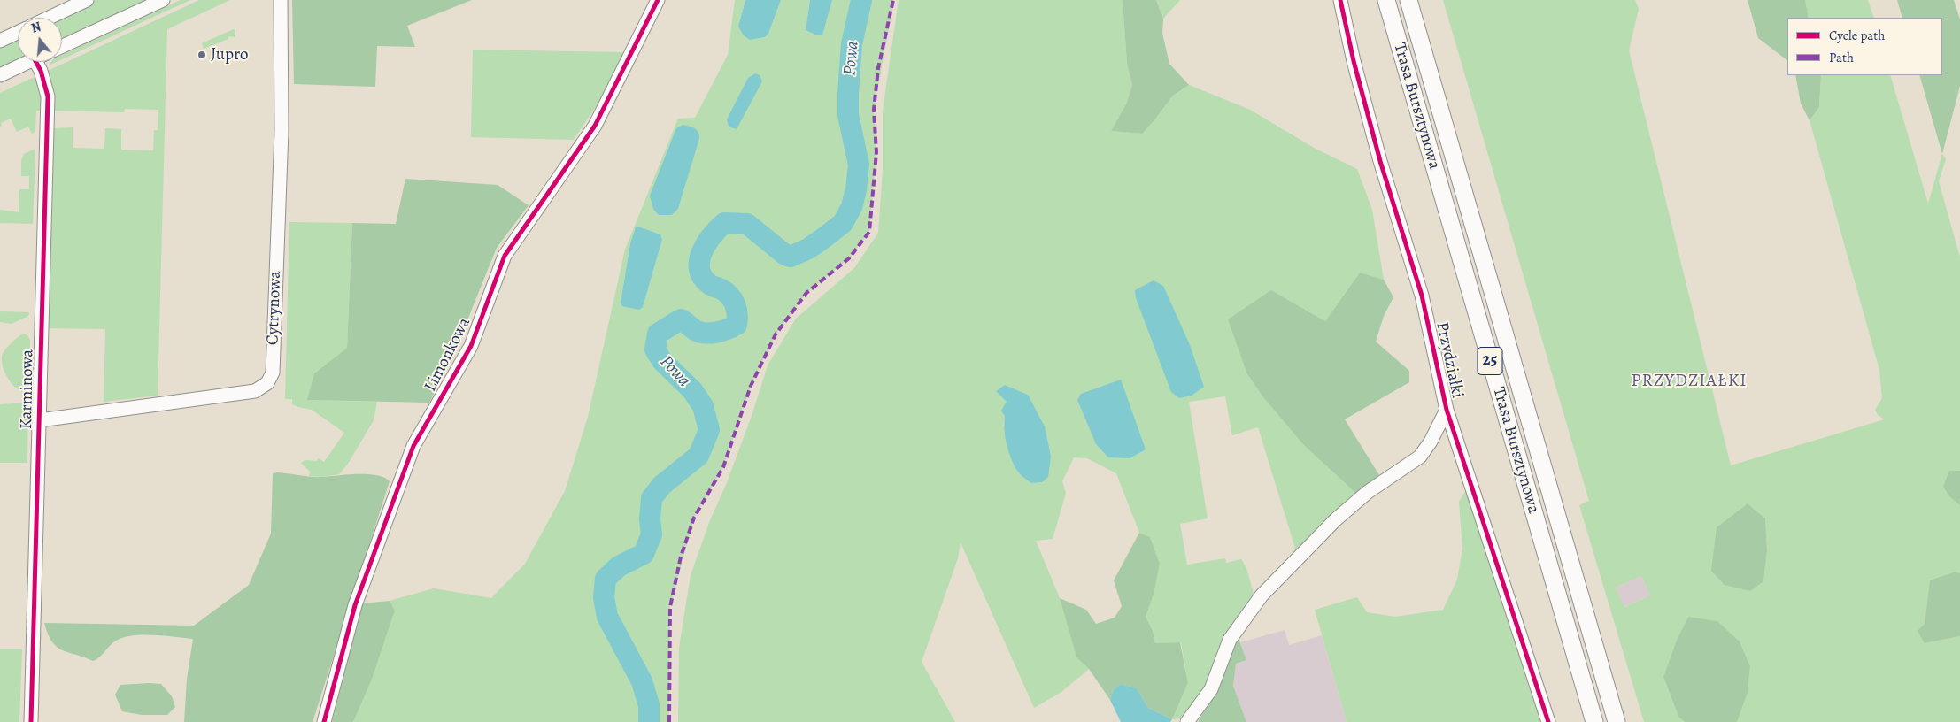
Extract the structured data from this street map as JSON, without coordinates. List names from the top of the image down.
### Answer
{
  "streets": {
    "main road": ["Trasa Bursztynowa", "25"],
    "street": [
      "Cytrynowa",
      "Limonkowa",
      "Przydziałki",
      "Karminowa"
    ]
  },
  "crossings": [
    ["Cytrynowa", "Karminowa"]
  ],
  "districts": ["PRZYDZIAŁKI"],
  "water": ["Powa"],
  "places": ["Jupro"],
  "legend": ["Cycle path", "Path"],
  "north": "top"
}
